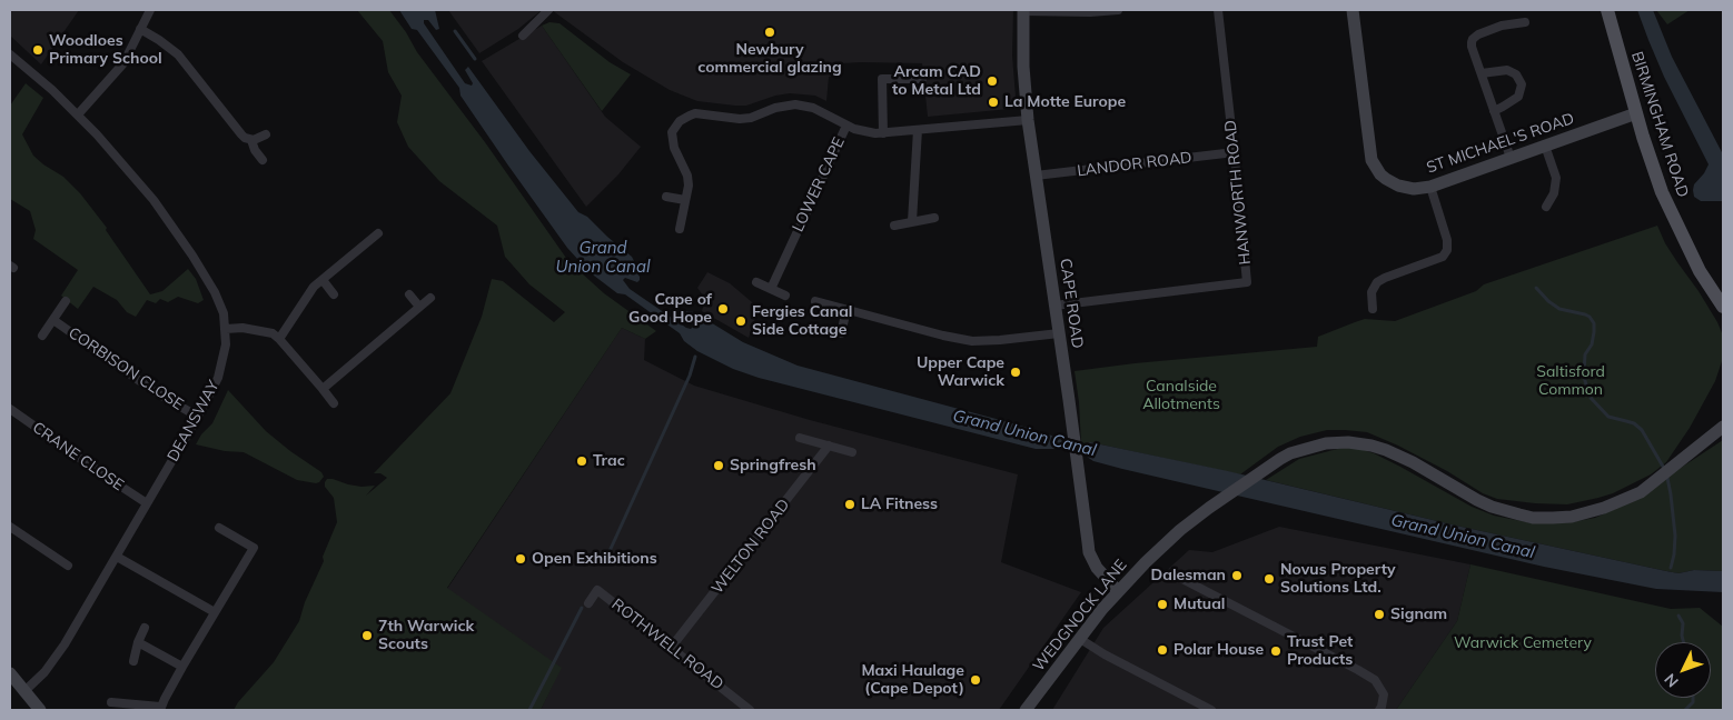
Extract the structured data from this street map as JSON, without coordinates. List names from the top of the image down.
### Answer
{
  "streets": {
    "main road": ["BIRMINGHAM ROAD"],
    "street": [
      "ST MICHAEL'S ROAD",
      "LANDOR ROAD",
      "LOWER CAPE",
      "HANWORTH ROAD",
      "CAPE ROAD",
      "CORBISON CLOSE",
      "DEANSWAY",
      "CRANE CLOSE",
      "WELTON ROAD",
      "WEDGNOCK LANE",
      "ROTHWELL ROAD"
    ]
  },
  "crossings": [
    ["BIRMINGHAM ROAD", "ST MICHAEL'S ROAD"],
    ["LANDOR ROAD", "HANWORTH ROAD"],
    ["LANDOR ROAD", "CAPE ROAD"],
    ["LOWER CAPE", "CAPE ROAD"],
    ["HANWORTH ROAD", "CAPE ROAD"],
    ["CAPE ROAD", "WEDGNOCK LANE"],
    ["CORBISON CLOSE", "DEANSWAY"],
    ["DEANSWAY", "CRANE CLOSE"],
    ["WELTON ROAD", "ROTHWELL ROAD"]
  ],
  "water": ["Grand Union Canal"],
  "parks": ["Saltisford Common", "Canalside Allotments", "Warwick Cemetery"],
  "places": [
    "Newbury commercial glazing",
    "Woodloes Primary School",
    "Arcam CAD to Metal Ltd",
    "La Motte Europe",
    "Cape of Good Hope",
    "Fergies Canal Side Cottage",
    "Upper Cape Warwick",
    "Trac",
    "Springfresh",
    "LA Fitness",
    "Open Exhibitions",
    "Dalesman",
    "Novus Property Solutions Ltd.",
    "Mutual",
    "Signam",
    "7th Warwick Scouts",
    "Polar House",
    "Trust Pet Products",
    "Maxi Haulage (Cape Depot)"
  ],
  "north": "bottom left"
}
